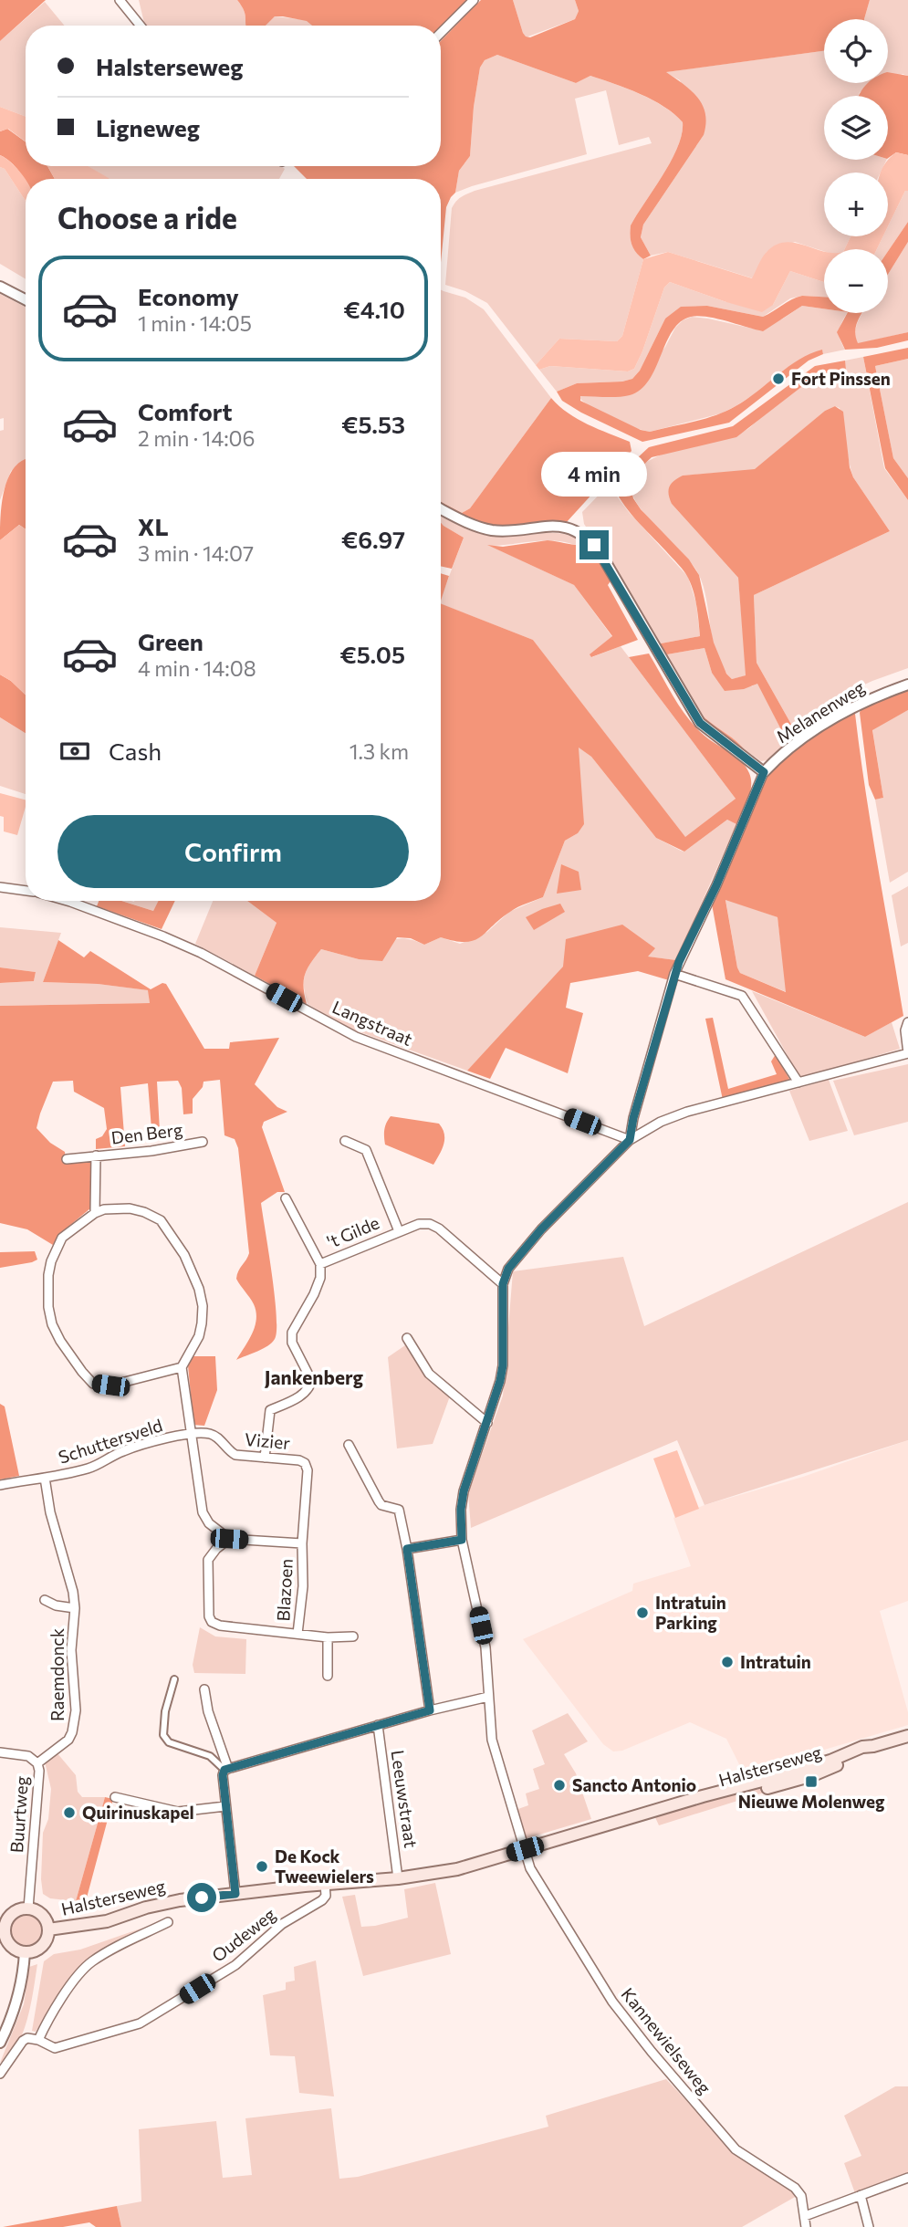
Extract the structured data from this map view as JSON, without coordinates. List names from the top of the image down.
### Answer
{
  "streets": {
    "main road": ["Halsterseweg"],
    "street": [
      "Melanenweg",
      "Langstraat",
      "Den Berg",
      "'t Gilde",
      "Schuttersveld",
      "Vizier",
      "Blazoen",
      "Raemdonck",
      "Leeuwstraat",
      "Buurtweg",
      "Oudeweg",
      "Kannewielseweg"
    ]
  },
  "crossings": [
    ["Melanenweg", "Langstraat"],
    ["'t Gilde", "Vizier"],
    ["Schuttersveld", "Vizier"],
    ["Schuttersveld", "Raemdonck"],
    ["Vizier", "Blazoen"],
    ["Raemdonck", "Buurtweg"],
    ["Halsterseweg", "Leeuwstraat"],
    ["Halsterseweg", "Buurtweg"],
    ["Halsterseweg", "Oudeweg"],
    ["Halsterseweg", "Kannewielseweg"]
  ],
  "districts": ["Jankenberg"],
  "places": {
    "other": [
      "Fort Pinssen",
      "Intratuin Parking",
      "Intratuin",
      "Sancto Antonio",
      "Quirinuskapel",
      "De Kock Tweewielers"
    ],
    "transit": ["Nieuwe Molenweg"]
  },
  "page": {
    "map_buttons": ["+", "−"],
    "banner": ["Halsterseweg", "Ligneweg"],
    "heading": "Choose a ride",
    "list": [
      {
        "name": "Economy",
        "note": "1 min · 14:05",
        "value": "€4.10"
      },
      {
        "name": "Comfort",
        "note": "2 min · 14:06",
        "value": "€5.53"
      },
      {
        "name": "XL",
        "note": "3 min · 14:07",
        "value": "€6.97"
      },
      {
        "name": "Green",
        "note": "4 min · 14:08",
        "value": "€5.05"
      }
    ],
    "bubble": "4 min",
    "pay": ["Cash", "1.3 km"],
    "buttons": "Confirm"
  }
}
